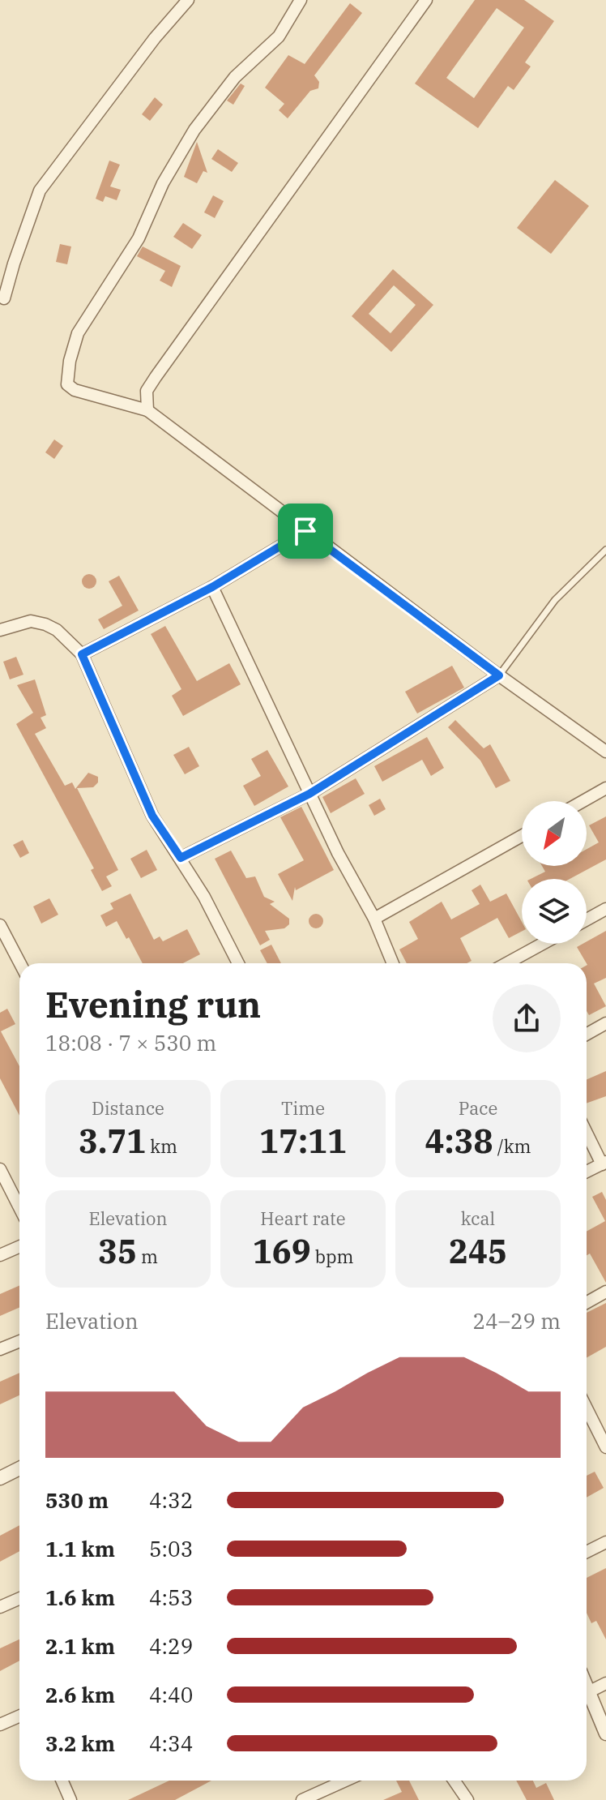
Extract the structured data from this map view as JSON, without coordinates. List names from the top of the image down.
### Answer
{
  "north": "bottom left",
  "page": {
    "heading": ["Evening run", "18:08 · 7 × 530 m"],
    "stats": [
      ["Distance", "3.71 km"],
      ["Time", "17:11"],
      ["Pace", "4:38 /km"],
      ["Elevation", "35 m"],
      ["Heart rate", "169 bpm"],
      ["kcal", "245"]
    ],
    "chart": ["Elevation", "24–29 m"],
    "list": [
      {
        "name": "530 m",
        "note": "4:32"
      },
      {
        "name": "1.1 km",
        "note": "5:03"
      },
      {
        "name": "1.6 km",
        "note": "4:53"
      },
      {
        "name": "2.1 km",
        "note": "4:29"
      },
      {
        "name": "2.6 km",
        "note": "4:40"
      },
      {
        "name": "3.2 km",
        "note": "4:34"
      }
    ]
  }
}
